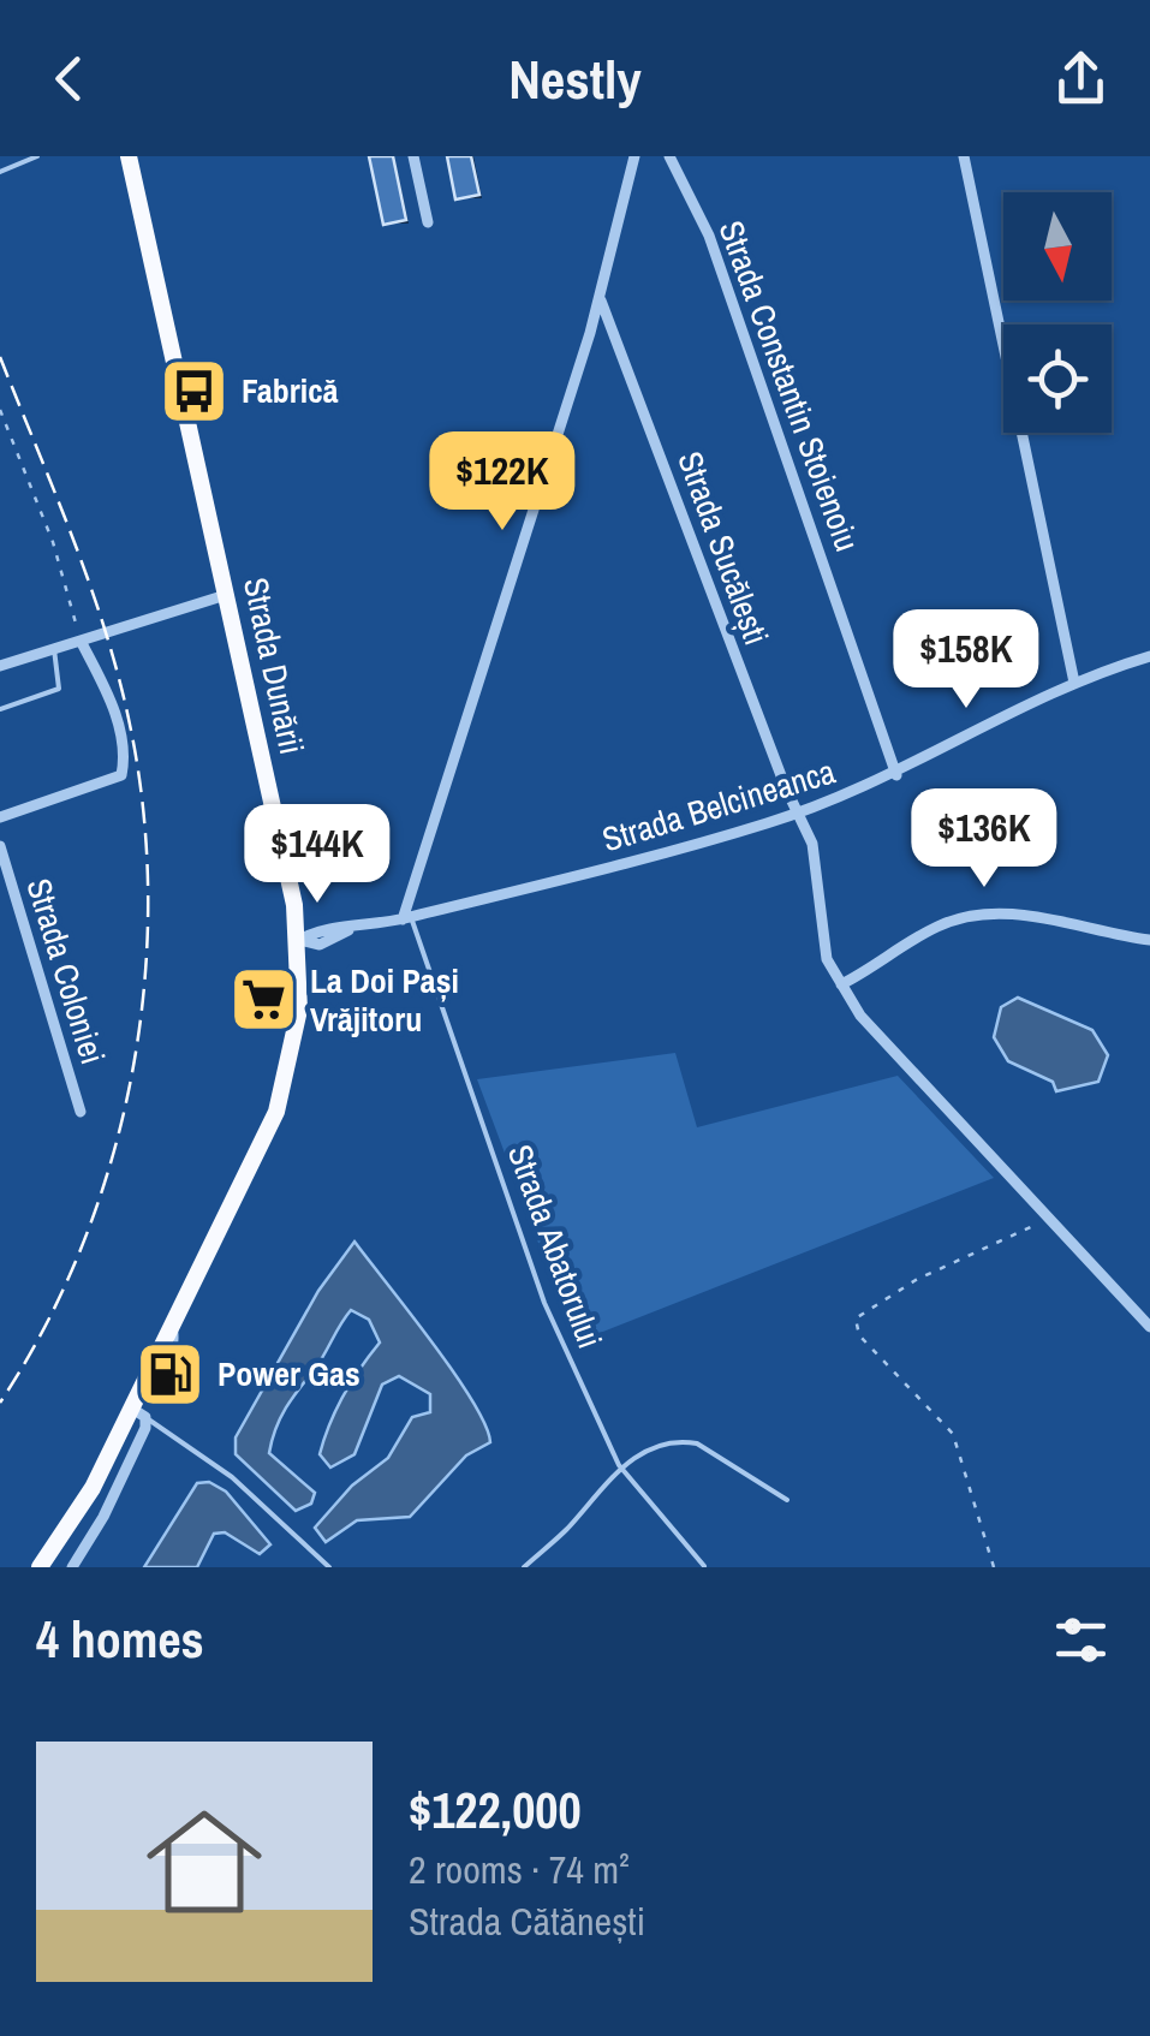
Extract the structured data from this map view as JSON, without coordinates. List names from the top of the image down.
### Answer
{
  "streets": {
    "highway": ["Strada Dunării"],
    "street": [
      "Strada Constantin Stoienoiu",
      "Strada Sucălești",
      "Strada Belcineanca",
      "Strada Coloniei"
    ],
    "lane": ["Strada Abatorului"]
  },
  "crossings": [
    ["Strada Constantin Stoienoiu", "Strada Belcineanca"],
    ["Strada Sucălești", "Strada Belcineanca"],
    ["Strada Dunării", "Strada Belcineanca"],
    ["Strada Belcineanca", "Strada Abatorului"]
  ],
  "places": {
    "bus stop": ["Fabrică"],
    "supermarket": ["La Doi Pași Vrăjitoru"],
    "fuel station": ["Power Gas"]
  },
  "north": "bottom",
  "page": {
    "header": "Nestly",
    "price": [
      "$122K",
      "$158K",
      "$136K",
      "$144K"
    ],
    "heading": "4 homes",
    "list": [
      {
        "name": "$122,000",
        "note": "2 rooms · 74 m² · Strada Cătănești"
      }
    ]
  }
}
